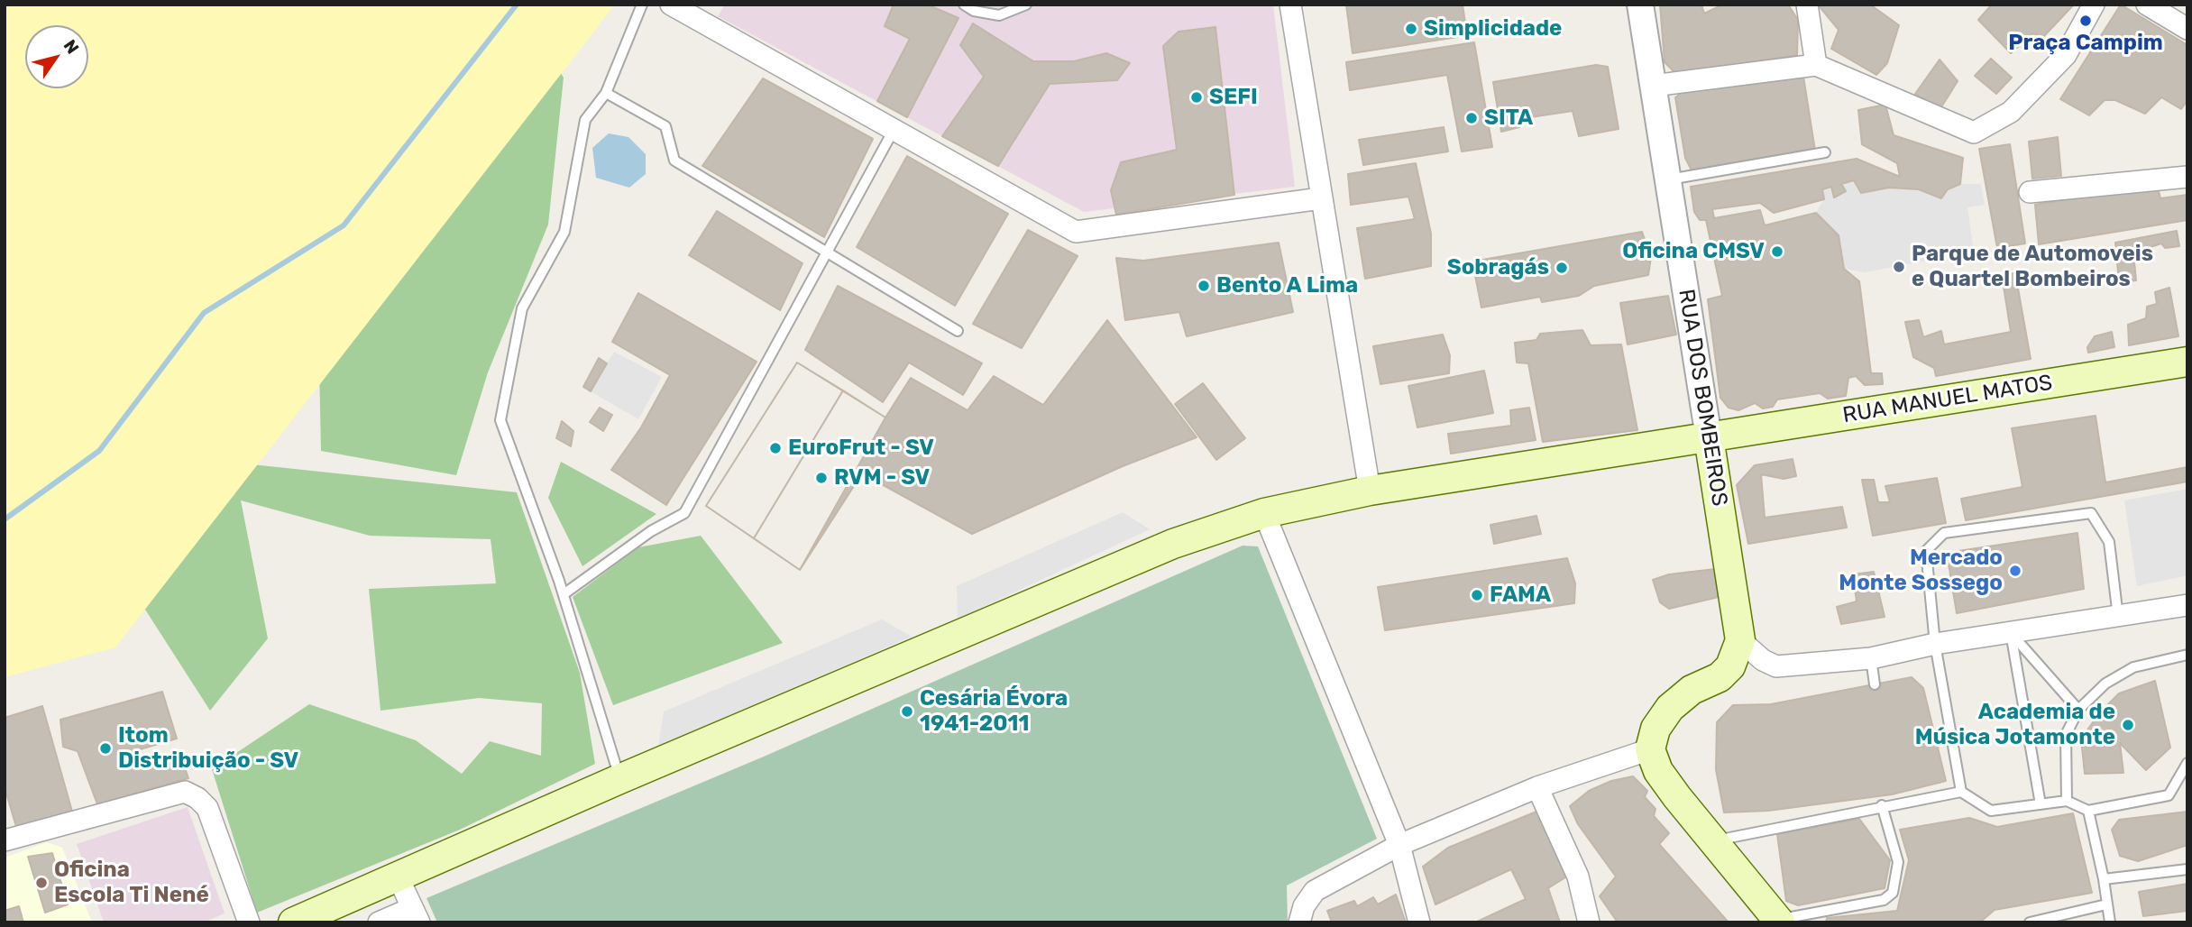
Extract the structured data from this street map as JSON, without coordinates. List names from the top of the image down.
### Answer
{
  "streets": {
    "main road": ["RUA DOS BOMBEIROS", "RUA MANUEL MATOS"]
  },
  "crossings": [
    ["RUA DOS BOMBEIROS", "RUA MANUEL MATOS"]
  ],
  "places": [
    "Praça Campim",
    "Simplicidade",
    "SEFI",
    "SITA",
    "Oficina CMSV",
    "Parque de Automoveis e Quartel Bombeiros",
    "Sobragás",
    "Bento A Lima",
    "EuroFrut - SV",
    "RVM - SV",
    "Mercado Monte Sossego",
    "FAMA",
    "Cesária Évora 1941-2011",
    "Academia de Música Jotamonte",
    "Itom Distribuição - SV",
    "Oficina Escola Ti Nené"
  ],
  "north": "top right"
}
